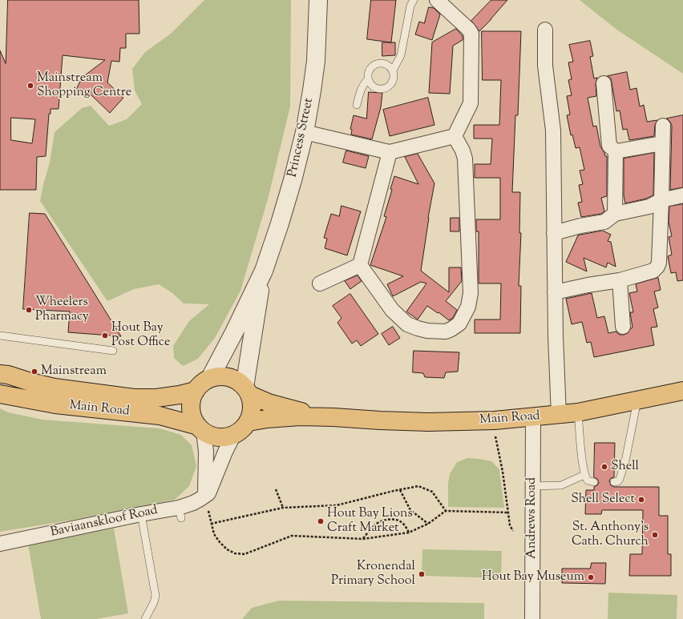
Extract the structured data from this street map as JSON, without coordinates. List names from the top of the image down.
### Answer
{
  "streets": {
    "main road": ["Main Road"],
    "street": ["Princess Street", "Andrews Road", "Baviaanskloof Road"]
  },
  "crossings": [
    ["Princess Street", "Main Road"],
    ["Princess Street", "Baviaanskloof Road"],
    ["Main Road", "Andrews Road"],
    ["Main Road", "Baviaanskloof Road"]
  ],
  "places": [
    "Mainstream Shopping Centre",
    "Wheelers Pharmacy",
    "Hout Bay Post Office",
    "Mainstream",
    "Shell",
    "Shell Select",
    "Hout Bay Lions Craft Market",
    "St. Anthony's Cath. Church",
    "Kronendal Primary School",
    "Hout Bay Museum"
  ]
}
